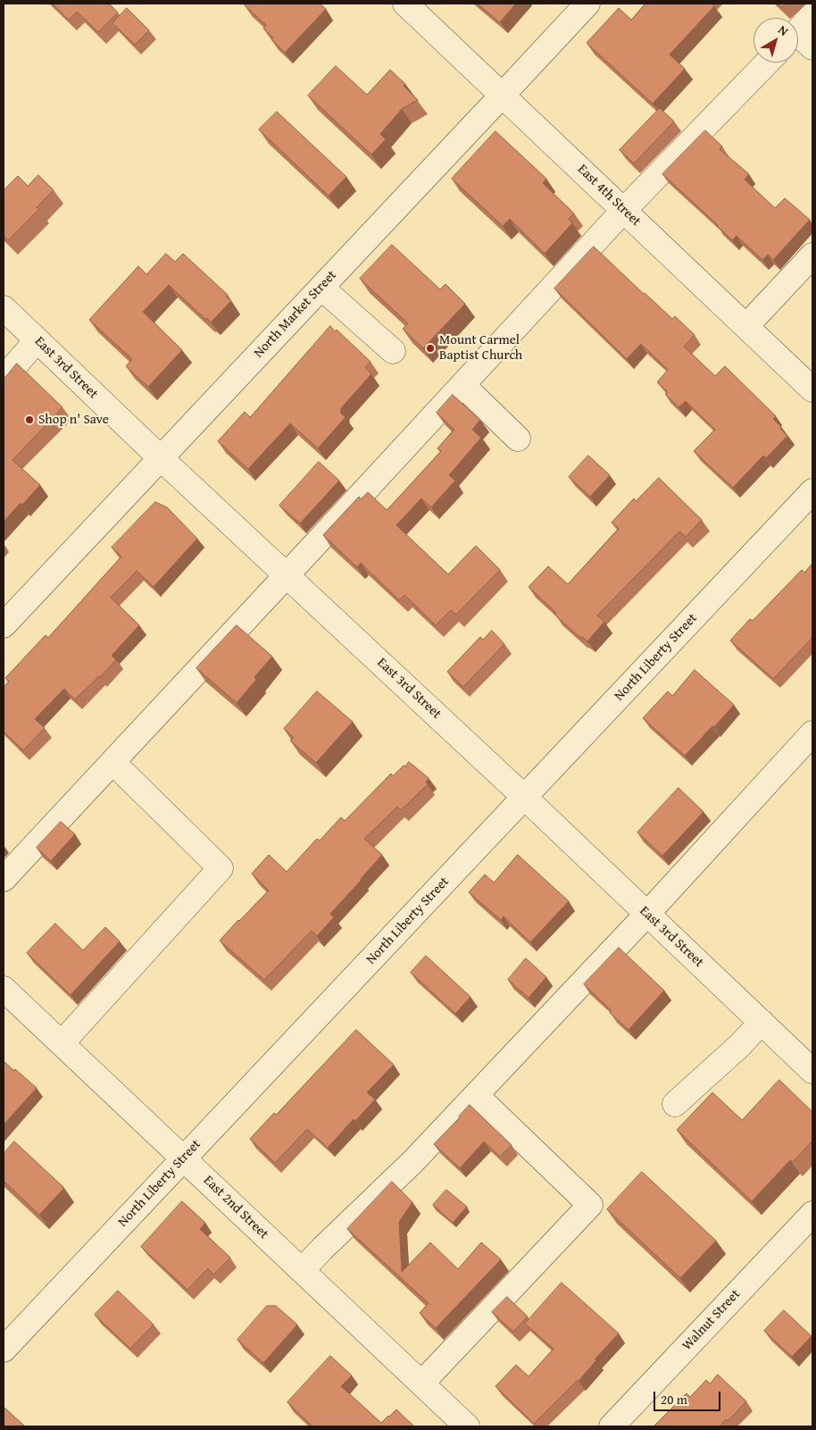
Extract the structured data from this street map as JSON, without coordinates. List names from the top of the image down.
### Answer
{
  "streets": {
    "street": [
      "East 4th Street",
      "North Market Street",
      "East 3rd Street",
      "North Liberty Street",
      "East 2nd Street",
      "Walnut Street"
    ]
  },
  "crossings": [
    ["East 4th Street", "North Market Street"],
    ["North Market Street", "East 3rd Street"],
    ["East 3rd Street", "North Liberty Street"],
    ["North Liberty Street", "East 2nd Street"]
  ],
  "places": ["Mount Carmel Baptist Church", "Shop n' Save"],
  "scale_bar": "20 m",
  "north": "top right"
}
